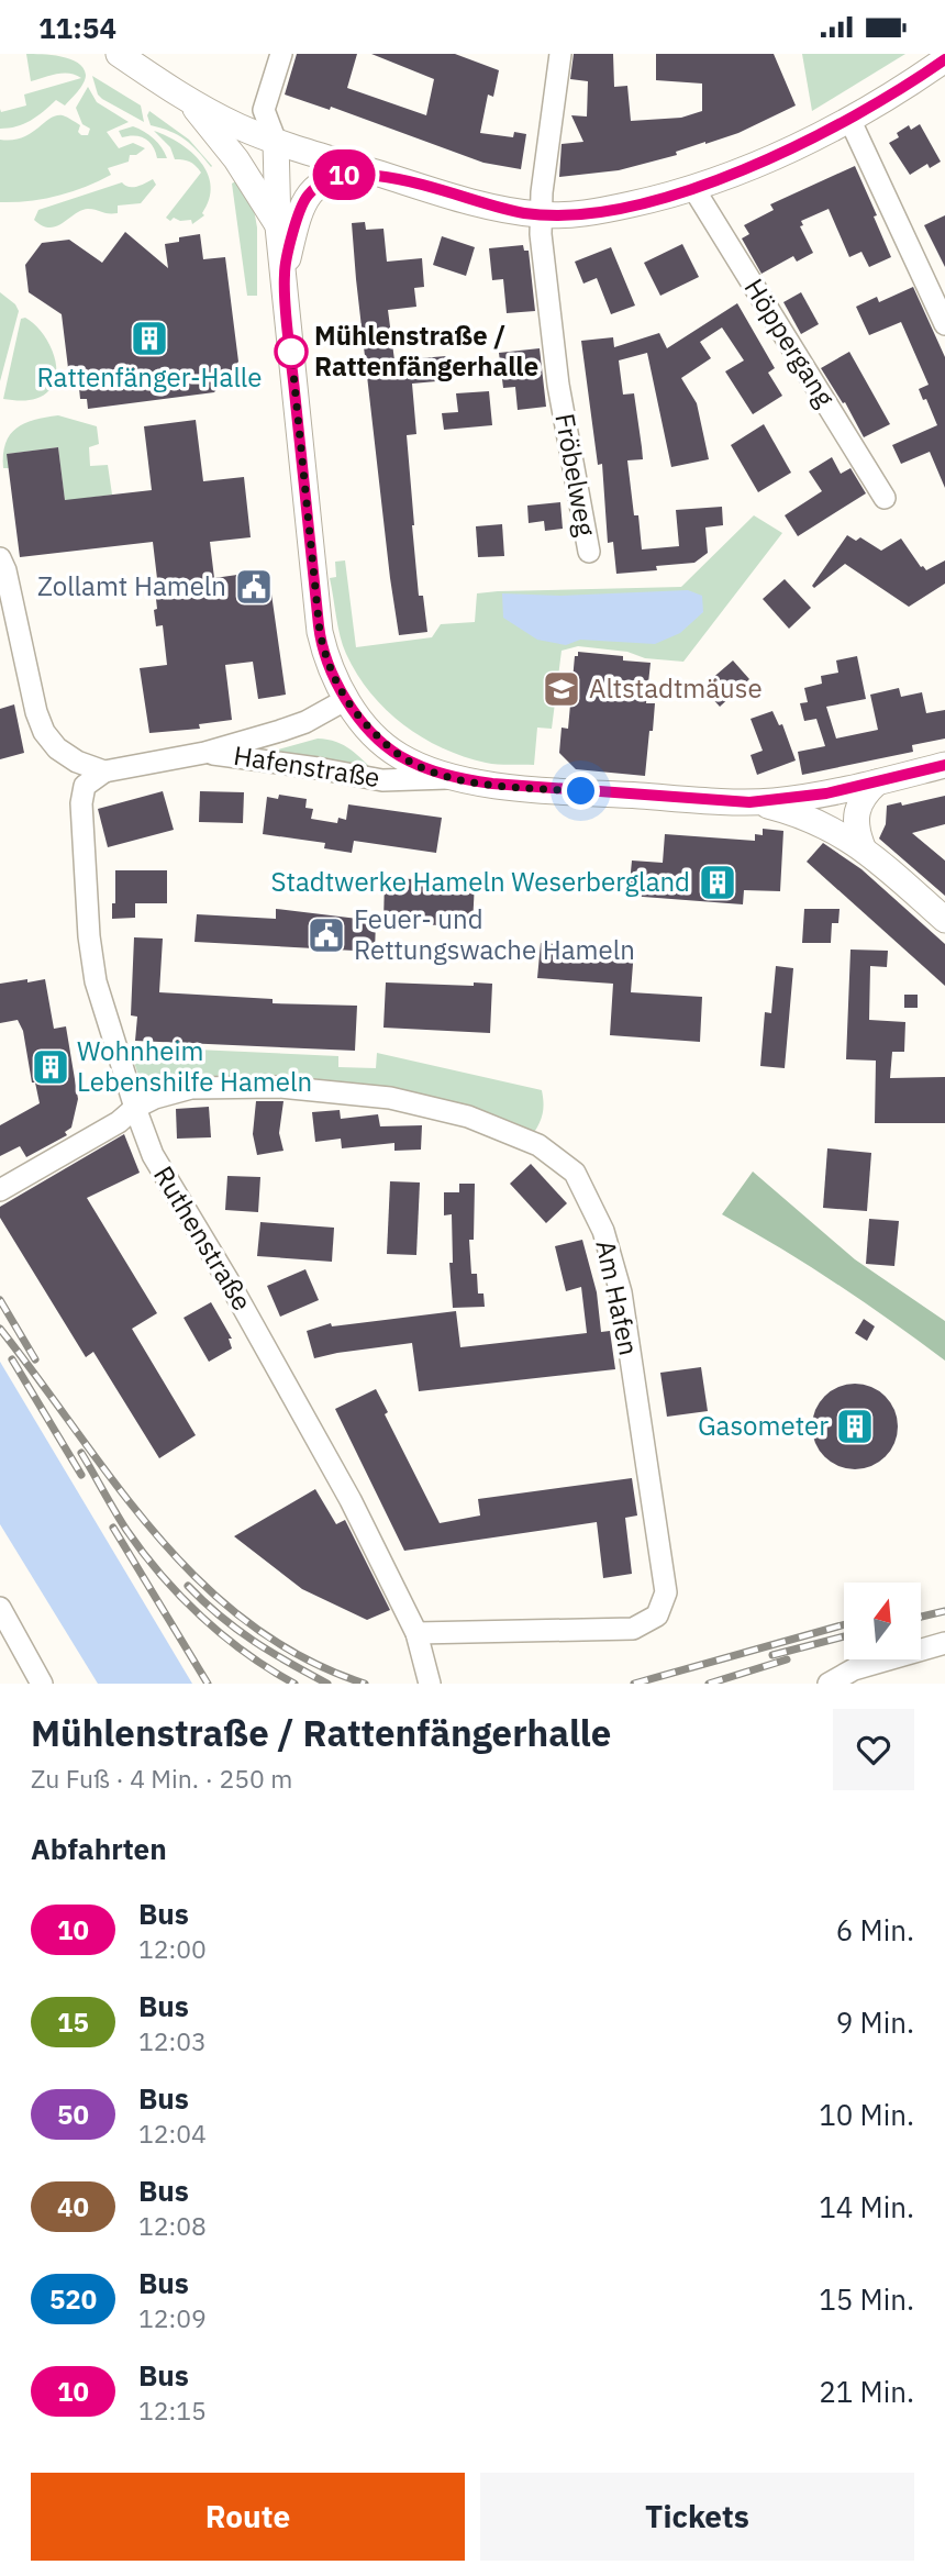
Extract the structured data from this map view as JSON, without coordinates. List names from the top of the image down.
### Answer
{
  "streets": {
    "main road": ["Hafenstraße"],
    "street": [
      "Höppergang",
      "Fröbelweg",
      "Ruthenstraße",
      "Am Hafen"
    ]
  },
  "crossings": [
    ["Hafenstraße", "Ruthenstraße"],
    ["Ruthenstraße", "Am Hafen"]
  ],
  "places": {
    "building": [
      "Rattenfänger-Halle",
      "Stadtwerke Hameln Weserbergland",
      "Wohnheim Lebenshilfe Hameln",
      "Gasometer"
    ],
    "other": ["Mühlenstraße / Rattenfängerhalle"],
    "public building": ["Zollamt Hameln", "Feuer- und Rettungswache Hameln"],
    "school or university": ["Altstadtmäuse"]
  },
  "lines": ["bus line 10"],
  "north": "top",
  "page": {
    "status": "11:54",
    "on_map": "10",
    "heading": [
      ["Mühlenstraße / Rattenfängerhalle", "Zu Fuß · 4 Min. · 250 m"],
      "Abfahrten"
    ],
    "list": [
      {
        "mark": "10",
        "name": "Bus",
        "note": "12:00",
        "value": "6 Min."
      },
      {
        "mark": "15",
        "name": "Bus",
        "note": "12:03",
        "value": "9 Min."
      },
      {
        "mark": "50",
        "name": "Bus",
        "note": "12:04",
        "value": "10 Min."
      },
      {
        "mark": "40",
        "name": "Bus",
        "note": "12:08",
        "value": "14 Min."
      },
      {
        "mark": "520",
        "name": "Bus",
        "note": "12:09",
        "value": "15 Min."
      },
      {
        "mark": "10",
        "name": "Bus",
        "note": "12:15",
        "value": "21 Min."
      }
    ],
    "buttons": ["Route", "Tickets"]
  }
}
